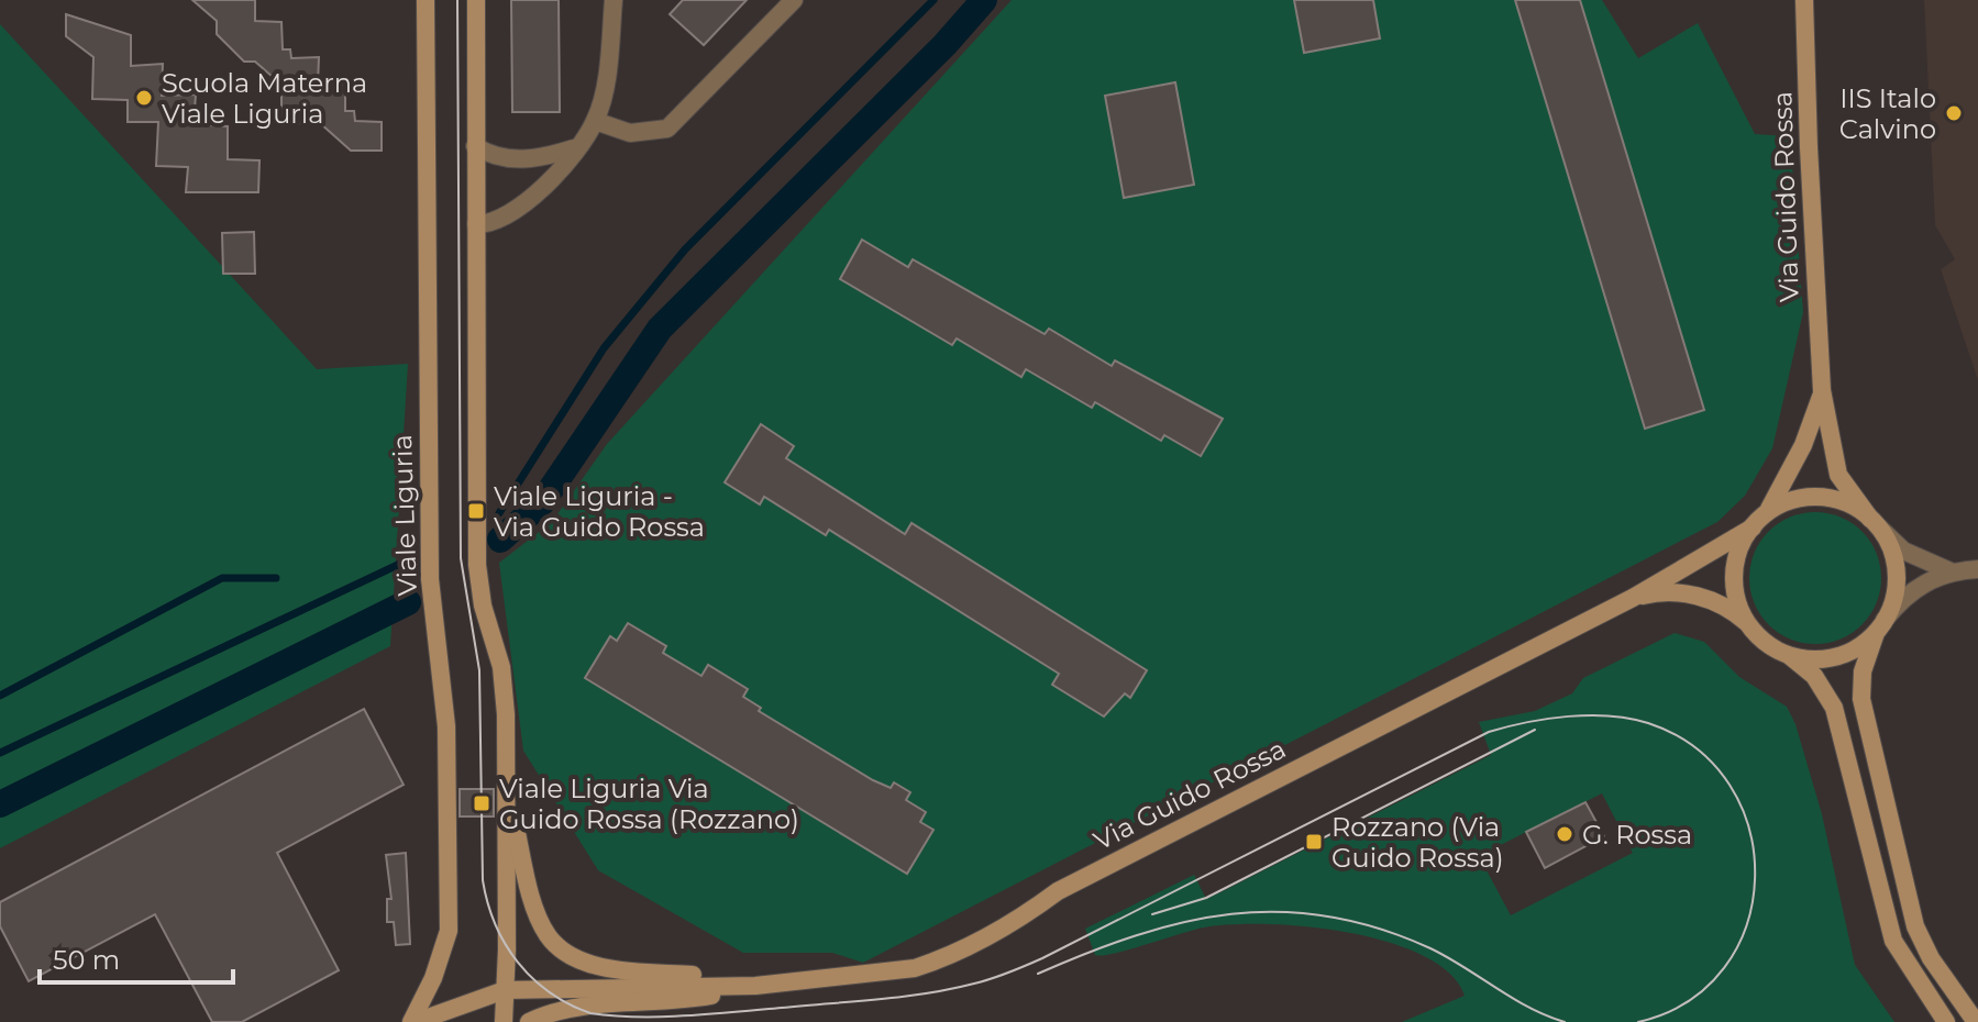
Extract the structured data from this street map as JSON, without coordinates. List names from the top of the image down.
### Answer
{
  "streets": {
    "street": ["Via Guido Rossa", "Viale Liguria"]
  },
  "crossings": [
    ["Via Guido Rossa", "Viale Liguria"]
  ],
  "places": {
    "other": ["Scuola Materna Viale Liguria", "IIS Italo Calvino", "G. Rossa"],
    "transit": ["Viale Liguria - Via Guido Rossa", "Viale Liguria Via Guido Rossa (Rozzano)", "Rozzano (Via Guido Rossa)"]
  },
  "scale_bar": "50 m"
}
